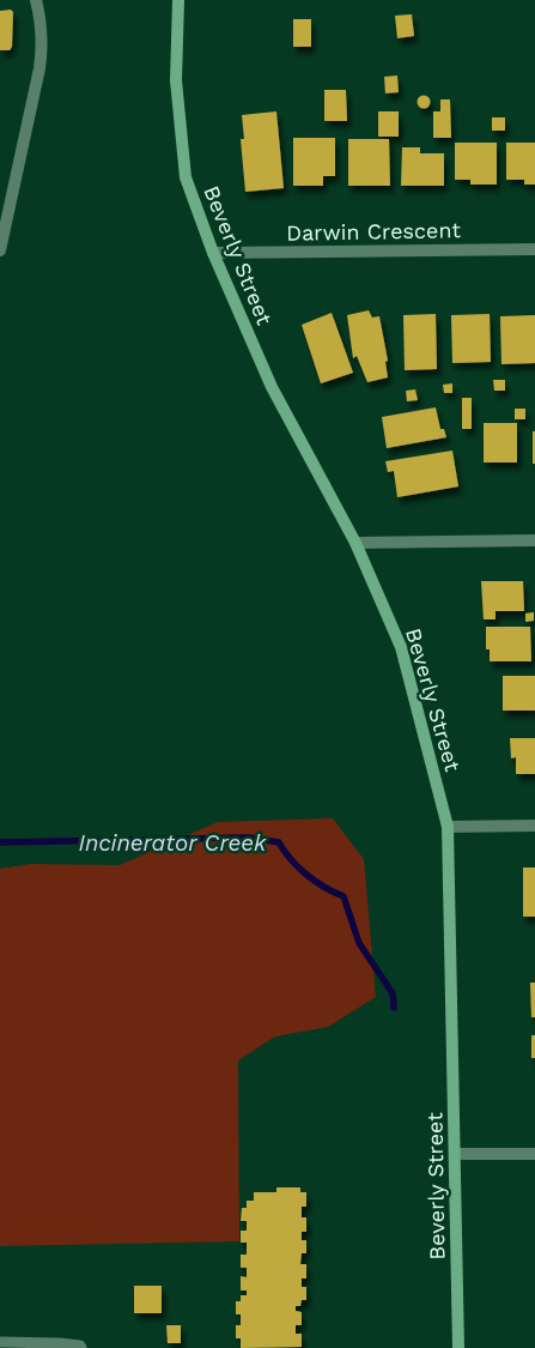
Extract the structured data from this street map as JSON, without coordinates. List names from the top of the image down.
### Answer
{
  "streets": {
    "street": ["Darwin Crescent", "Beverly Street"]
  },
  "crossings": [
    ["Darwin Crescent", "Beverly Street"]
  ],
  "water": ["Incinerator Creek"]
}
